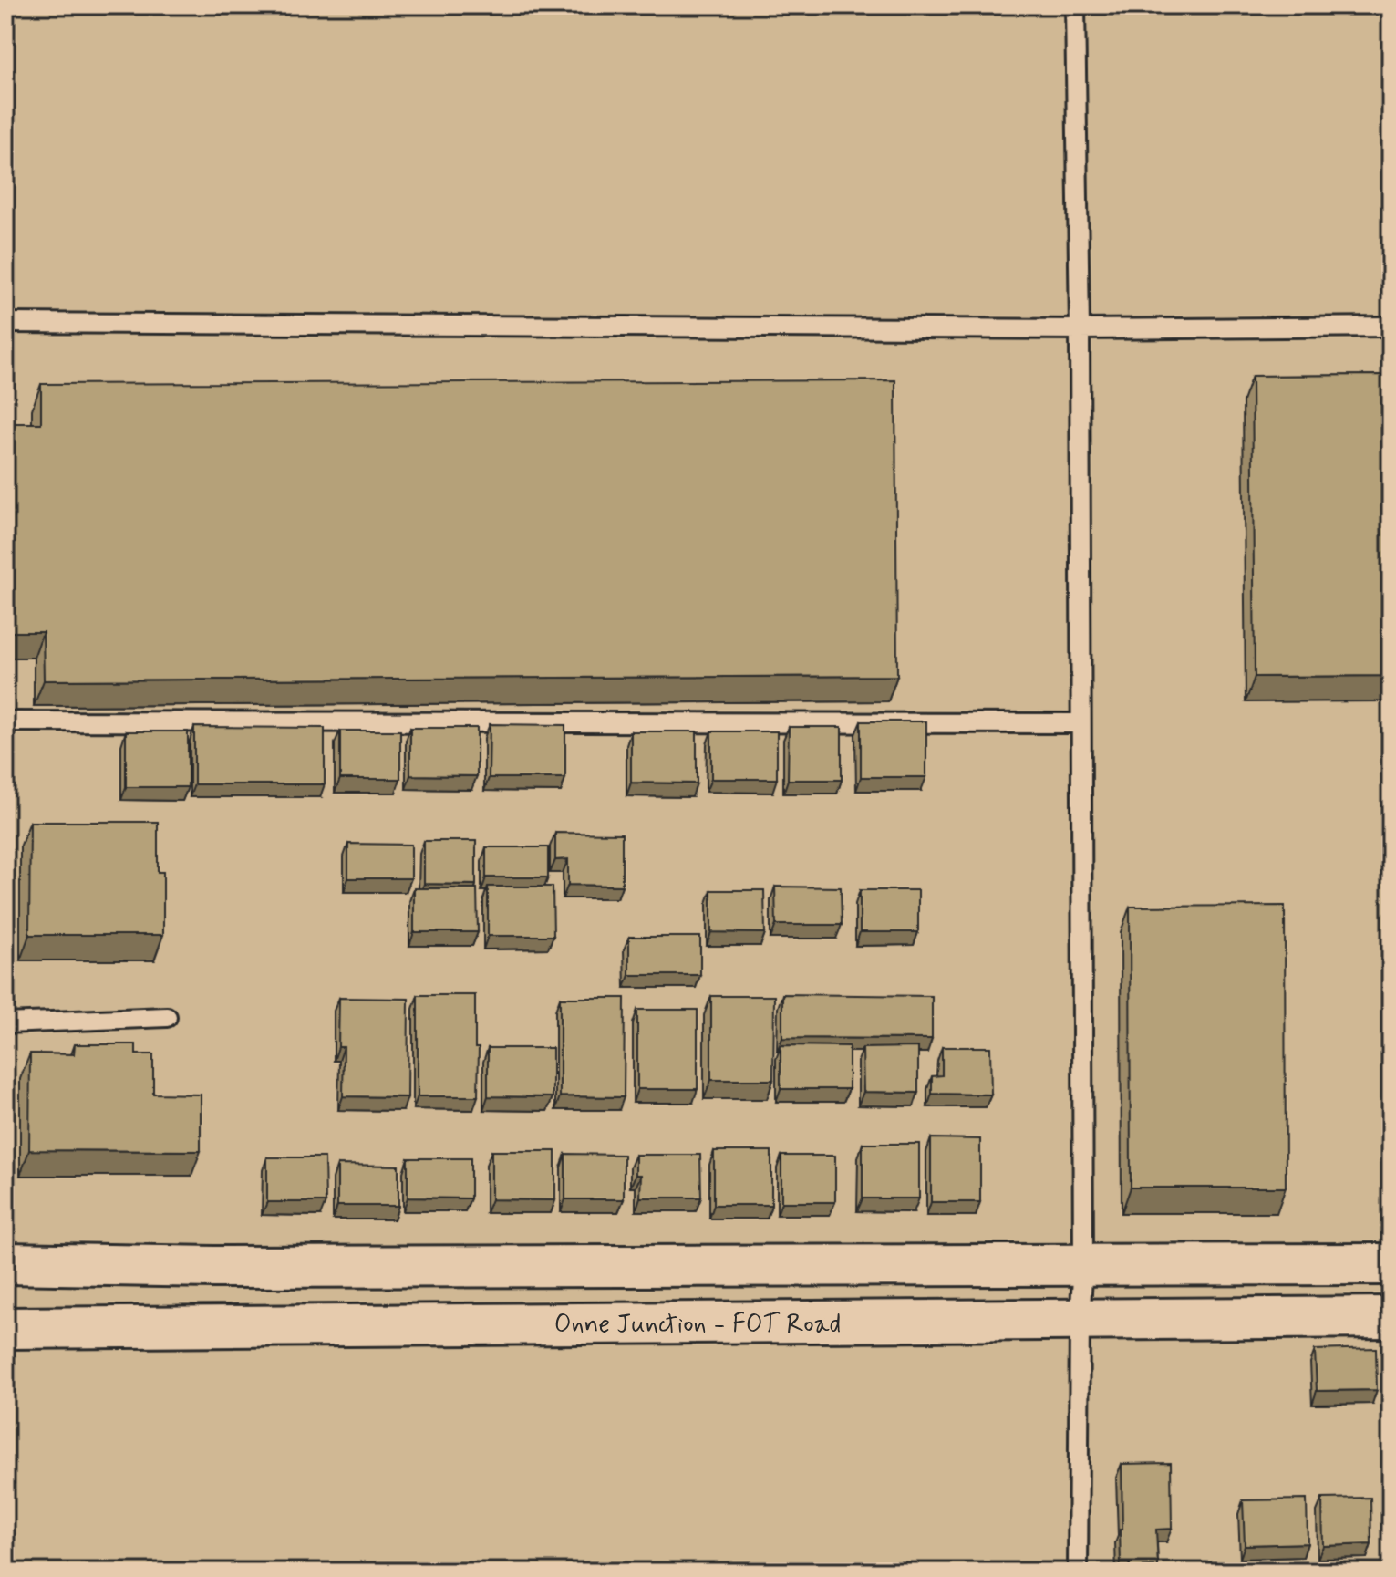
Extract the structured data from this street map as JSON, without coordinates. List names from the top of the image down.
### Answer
{
  "streets": {
    "street": ["Onne Junction - FOT Road"]
  }
}
